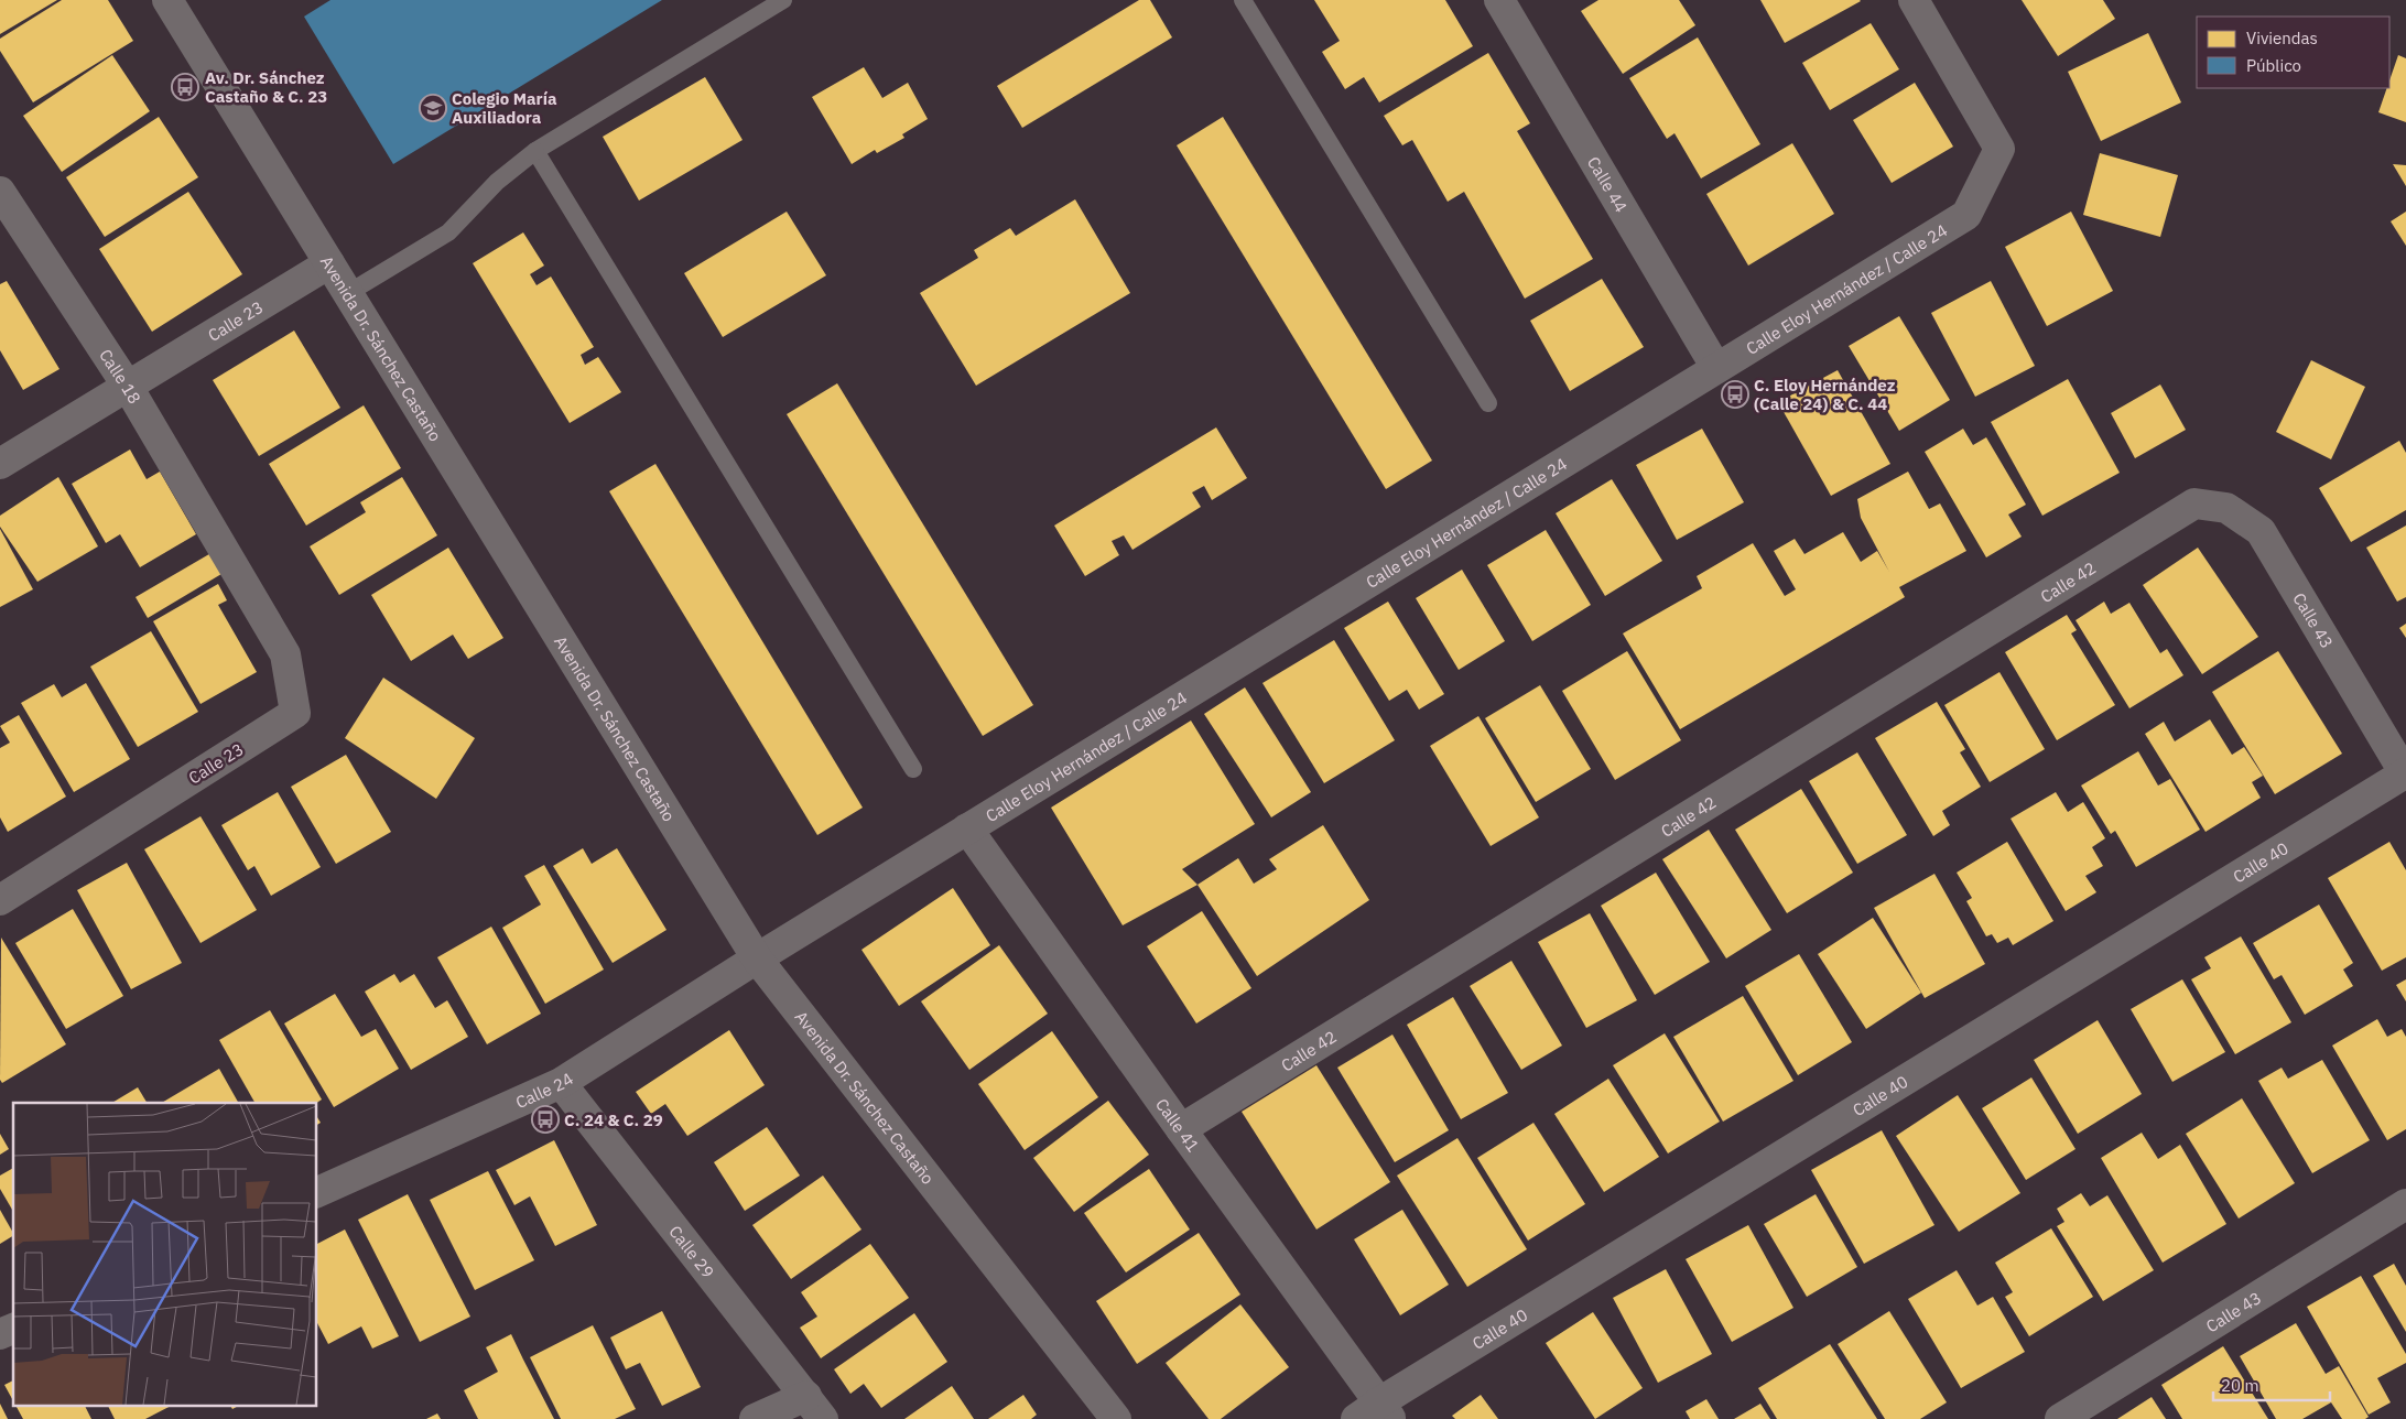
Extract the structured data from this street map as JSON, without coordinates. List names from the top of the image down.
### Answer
{
  "streets": {
    "street": [
      "Calle 44",
      "Calle Eloy Hernández / Calle 24",
      "Calle 23",
      "Avenida Dr. Sánchez Castaño",
      "Calle 18",
      "Calle 42",
      "Calle 43",
      "Calle 40",
      "Calle 24",
      "Calle 41",
      "Calle 29"
    ]
  },
  "crossings": [
    ["Calle 44", "Calle Eloy Hernández / Calle 24"],
    ["Calle Eloy Hernández / Calle 24", "Avenida Dr. Sánchez Castaño"],
    ["Calle Eloy Hernández / Calle 24", "Calle 24"],
    ["Calle Eloy Hernández / Calle 24", "Calle 41"],
    ["Calle 23", "Avenida Dr. Sánchez Castaño"],
    ["Calle 23", "Calle 18"],
    ["Avenida Dr. Sánchez Castaño", "Calle 24"],
    ["Calle 42", "Calle 43"],
    ["Calle 42", "Calle 41"],
    ["Calle 43", "Calle 40"],
    ["Calle 40", "Calle 41"],
    ["Calle 24", "Calle 29"]
  ],
  "places": {
    "bus stop": ["Av. Dr. Sánchez Castaño & C. 23", "C. Eloy Hernández (Calle 24) & C. 44", "C. 24 & C. 29"],
    "school or university": ["Colegio María Auxiliadora"]
  },
  "legend": ["Viviendas", "Público"],
  "scale_bar": "20 m"
}
